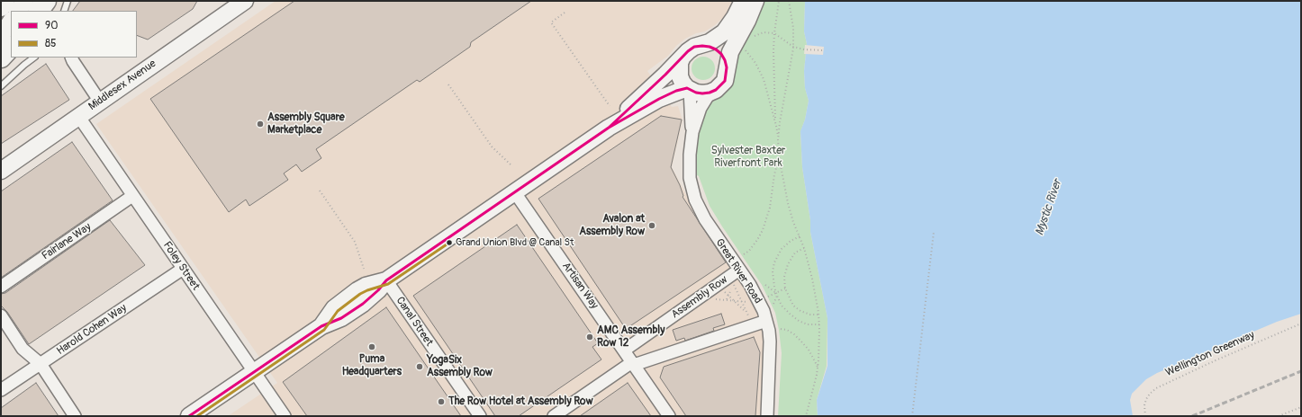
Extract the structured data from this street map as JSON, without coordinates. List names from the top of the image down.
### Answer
{
  "streets": {
    "street": [
      "Middlesex Avenue",
      "Fairlane Way",
      "Foley Street",
      "Great River Road",
      "Artisan Way",
      "Assembly Row",
      "Canal Street",
      "Harold Cohen Way"
    ],
    "path": ["Wellington Greenway"]
  },
  "crossings": [
    ["Middlesex Avenue", "Foley Street"],
    ["Fairlane Way", "Foley Street"],
    ["Foley Street", "Harold Cohen Way"],
    ["Great River Road", "Assembly Row"],
    ["Artisan Way", "Assembly Row"]
  ],
  "water": ["Mystic River"],
  "parks": ["Sylvester Baxter Riverfront Park"],
  "places": [
    "Assembly Square Marketplace",
    "Avalon at Assembly Row",
    "Grand Union Blvd @ Canal St",
    "AMC Assembly Row 12",
    "Puma Headquarters",
    "YogaSix Assembly Row",
    "The Row Hotel at Assembly Row"
  ],
  "lines": ["transit line 90", "transit line 85"],
  "legend": ["90", "85"]
}
